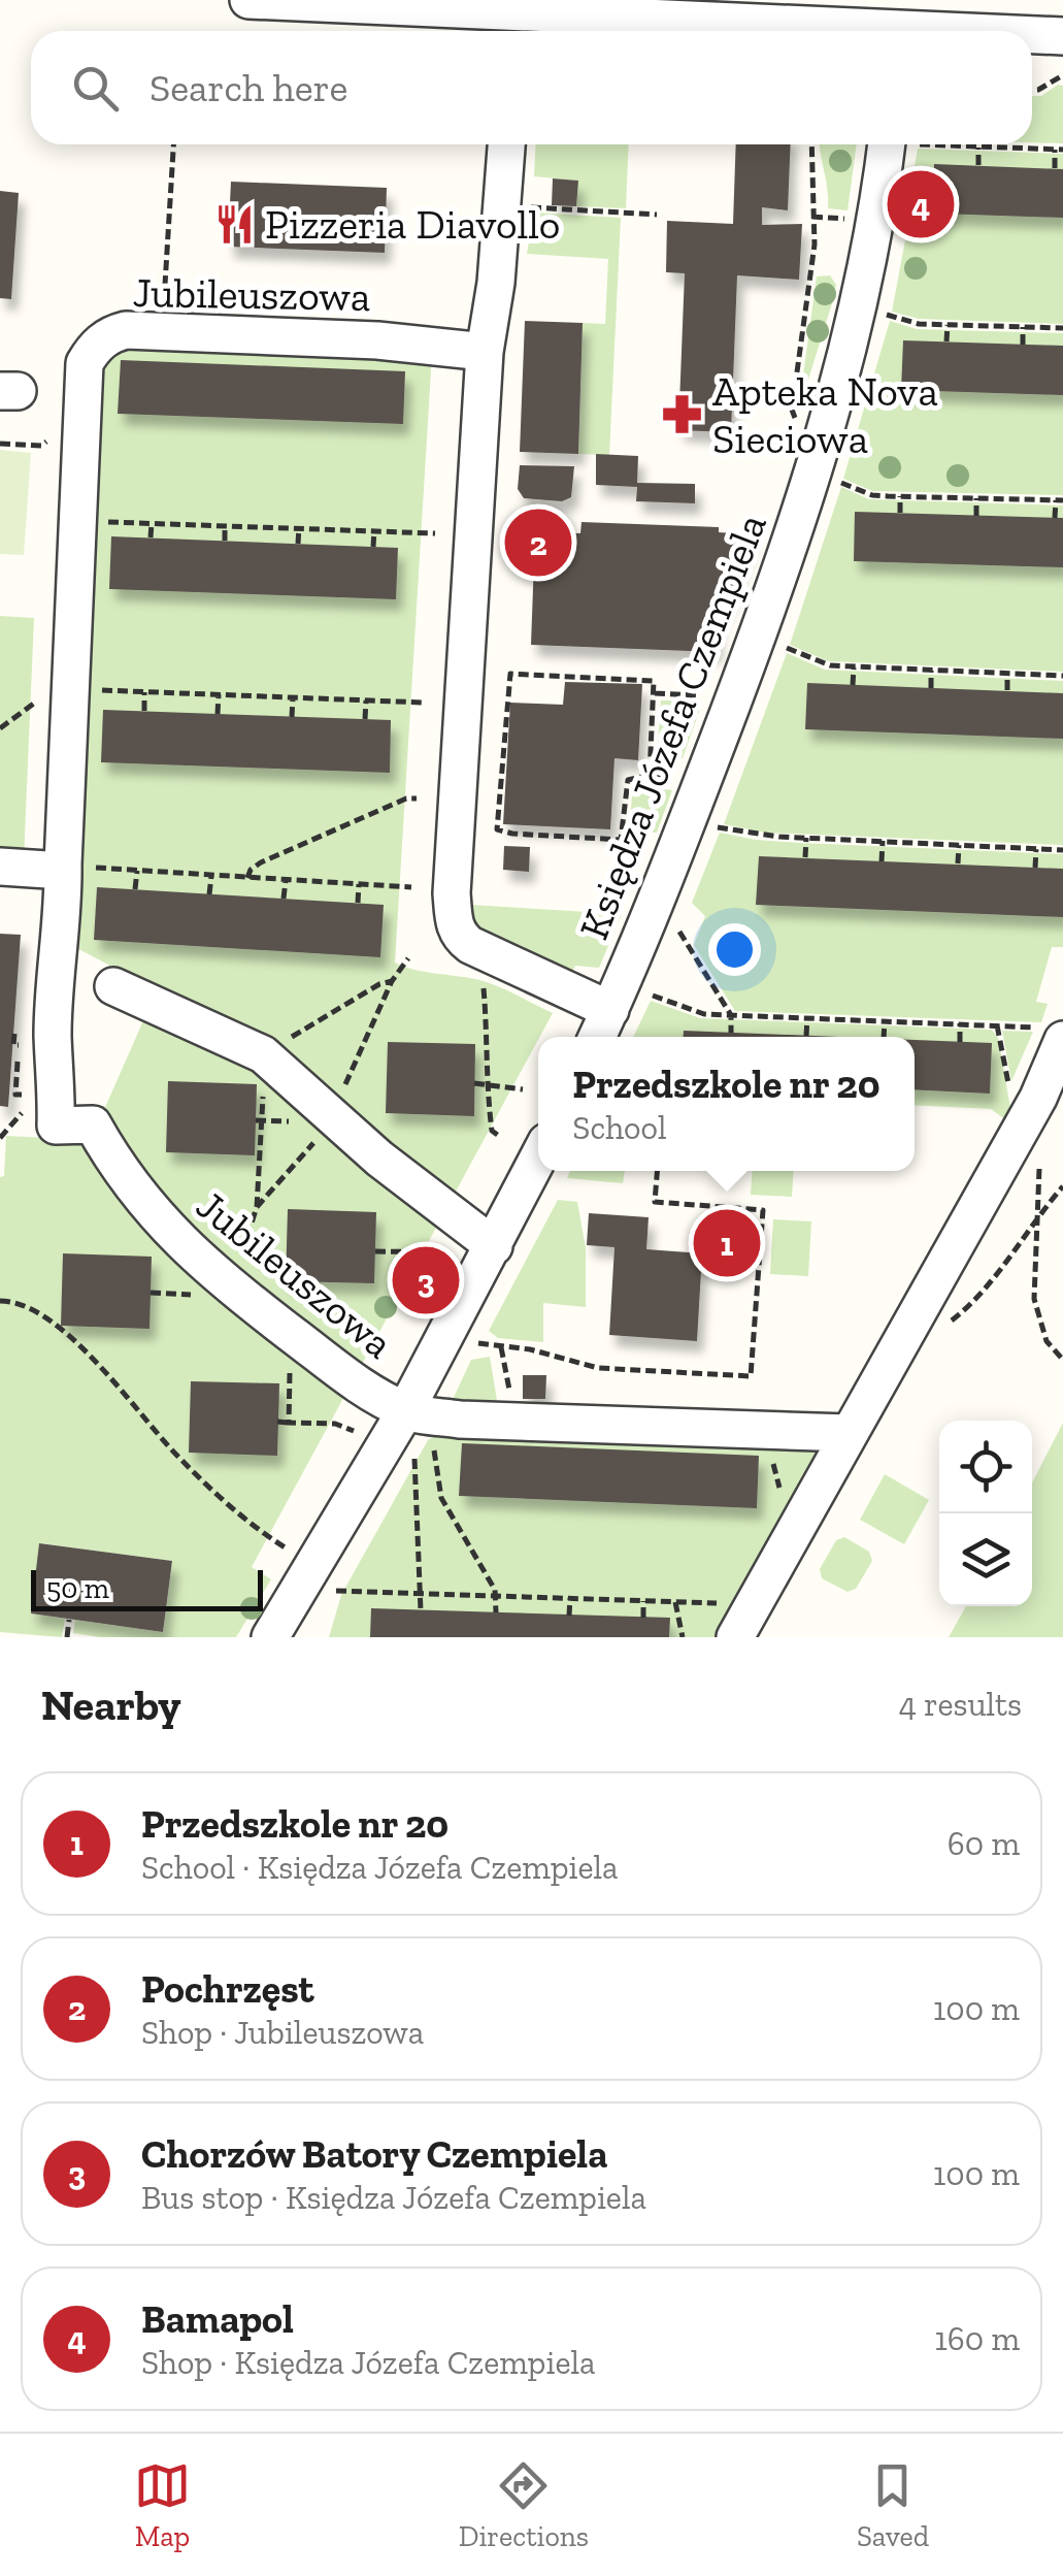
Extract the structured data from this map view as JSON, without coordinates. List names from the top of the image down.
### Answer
{
  "streets": {
    "street": ["Jubileuszowa", "Księdza Józefa Czempiela"]
  },
  "places": {
    "restaurant": ["Pizzeria Diavollo"],
    "pharmacy": ["Apteka Nova Sieciowa"]
  },
  "scale_bar": "50 m",
  "page": {
    "search": "Search here",
    "pins": [
      "4",
      "2",
      "1",
      "3"
    ],
    "popup": ["Przedszkole nr 20", "School"],
    "scale": "50 m",
    "heading": ["Nearby", "4 results"],
    "list": [
      {
        "mark": "1",
        "name": "Przedszkole nr 20",
        "note": "School · Księdza Józefa Czempiela",
        "value": "60 m"
      },
      {
        "mark": "2",
        "name": "Pochrzęst",
        "note": "Shop · Jubileuszowa",
        "value": "100 m"
      },
      {
        "mark": "3",
        "name": "Chorzów Batory Czempiela",
        "note": "Bus stop · Księdza Józefa Czempiela",
        "value": "100 m"
      },
      {
        "mark": "4",
        "name": "Bamapol",
        "note": "Shop · Księdza Józefa Czempiela",
        "value": "160 m"
      }
    ],
    "nav": ["Map", "Directions", "Saved"]
  }
}
